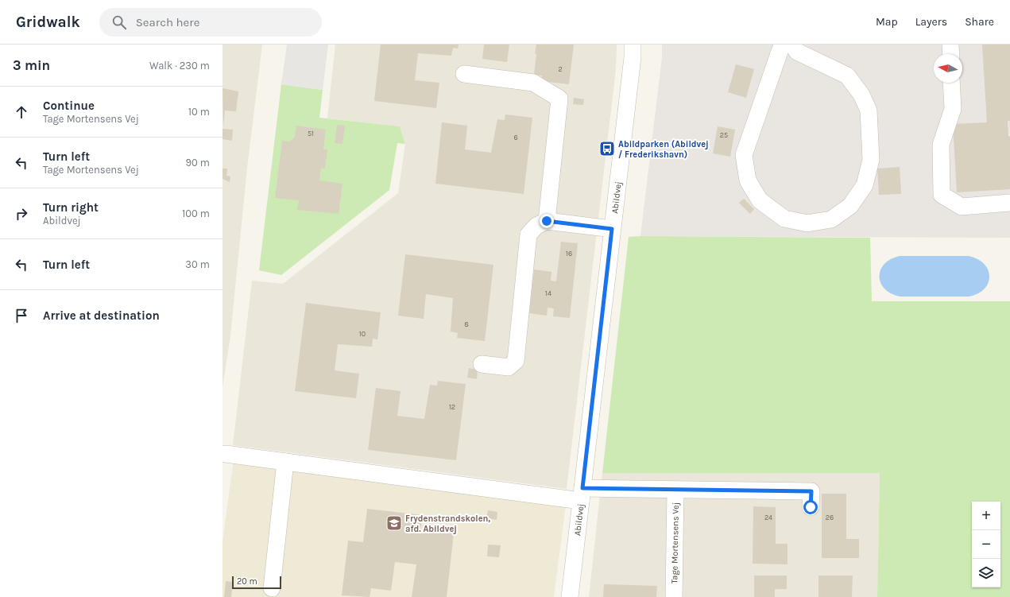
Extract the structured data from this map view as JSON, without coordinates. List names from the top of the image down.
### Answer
{
  "streets": {
    "street": ["Abildvej", "Tage Mortensens Vej"]
  },
  "crossings": [
    ["Abildvej", "Tage Mortensens Vej"]
  ],
  "places": {
    "bus stop": ["Abildparken (Abildvej / Frederikshavn)"],
    "school or university": ["Frydenstrandskolen, afd. Abildvej"]
  },
  "house_numbers": [
    "2",
    "51",
    "25",
    "6",
    "16",
    "14",
    "8",
    "10",
    "12",
    "24",
    "26"
  ],
  "scale_bar": "20 m",
  "north": "left",
  "page": {
    "header": "Gridwalk",
    "search": "Search here",
    "nav": ["Map", "Layers", "Share"],
    "heading": ["3 min", "Walk · 230 m"],
    "list": [
      ["Continue", "Tage Mortensens Vej", "10 m"],
      ["Turn left", "Tage Mortensens Vej", "90 m"],
      ["Turn right", "Abildvej", "100 m"],
      ["Turn left", "30 m"],
      "Arrive at destination"
    ],
    "map_buttons": ["+", "−"],
    "scale": "20 m"
  }
}
